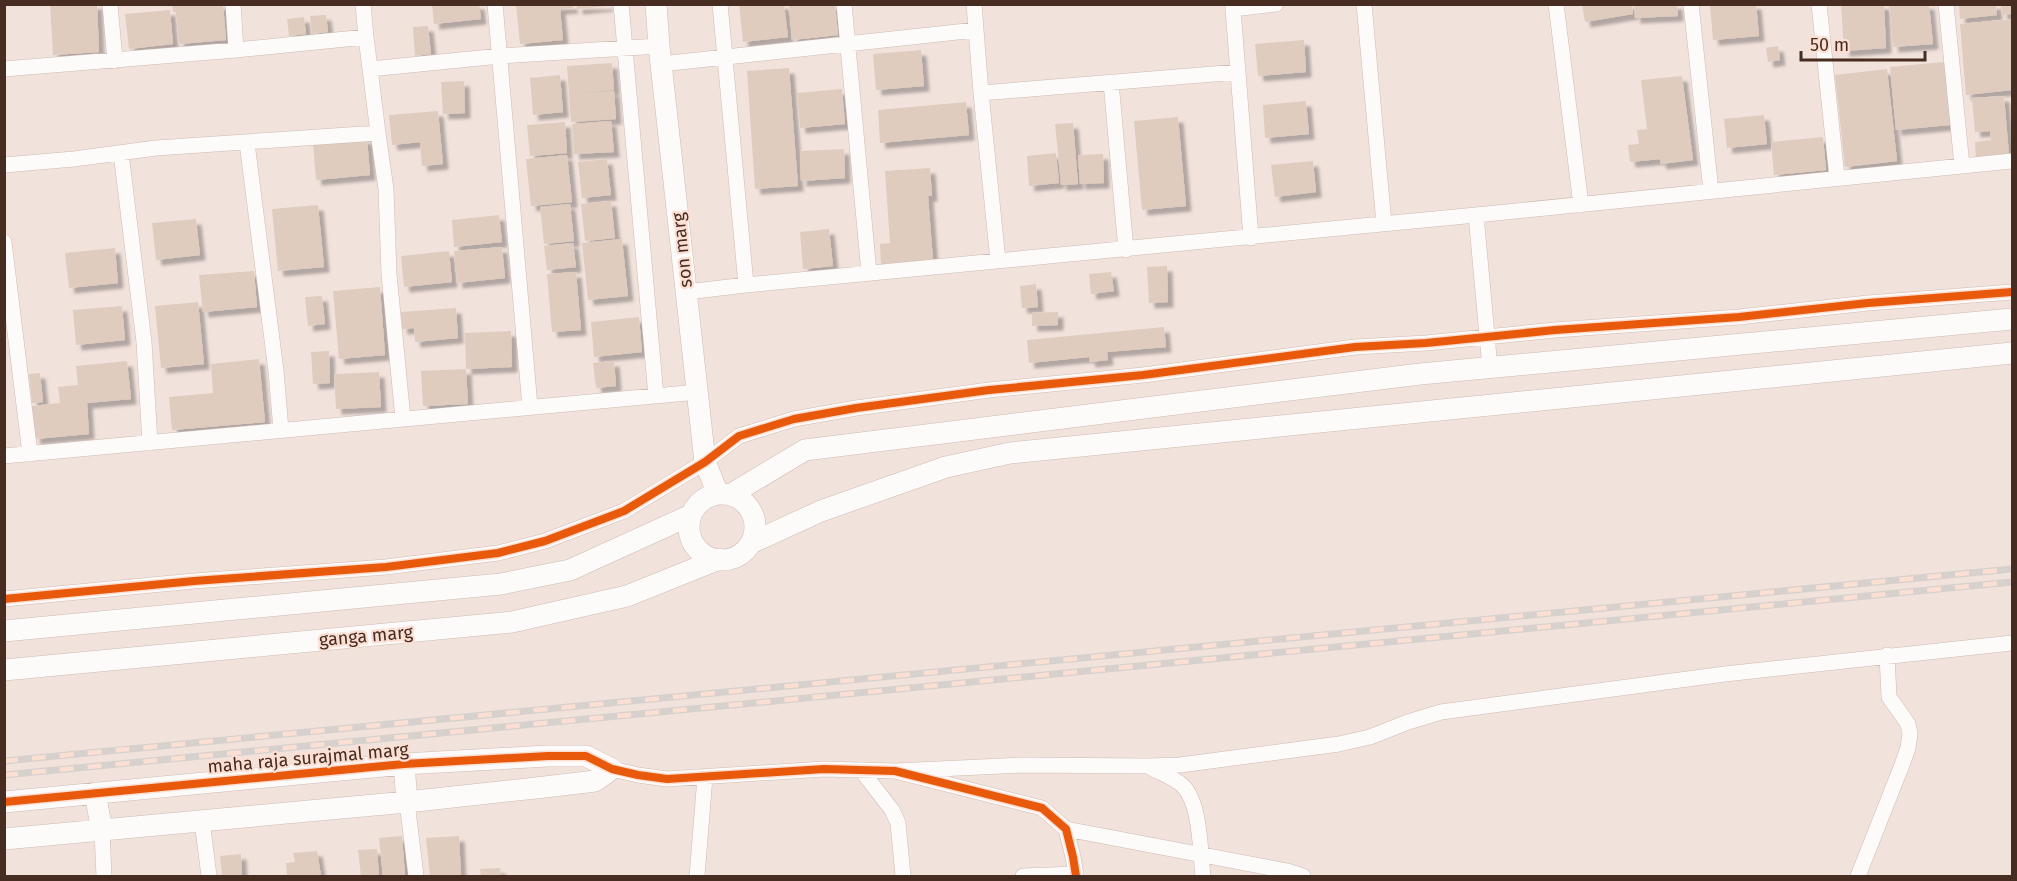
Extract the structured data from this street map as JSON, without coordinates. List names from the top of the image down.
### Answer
{
  "streets": {
    "street": ["son marg", "ganga marg", "maha raja surajmal marg"]
  },
  "crossings": [
    ["son marg", "ganga marg"]
  ],
  "scale_bar": "50 m"
}
